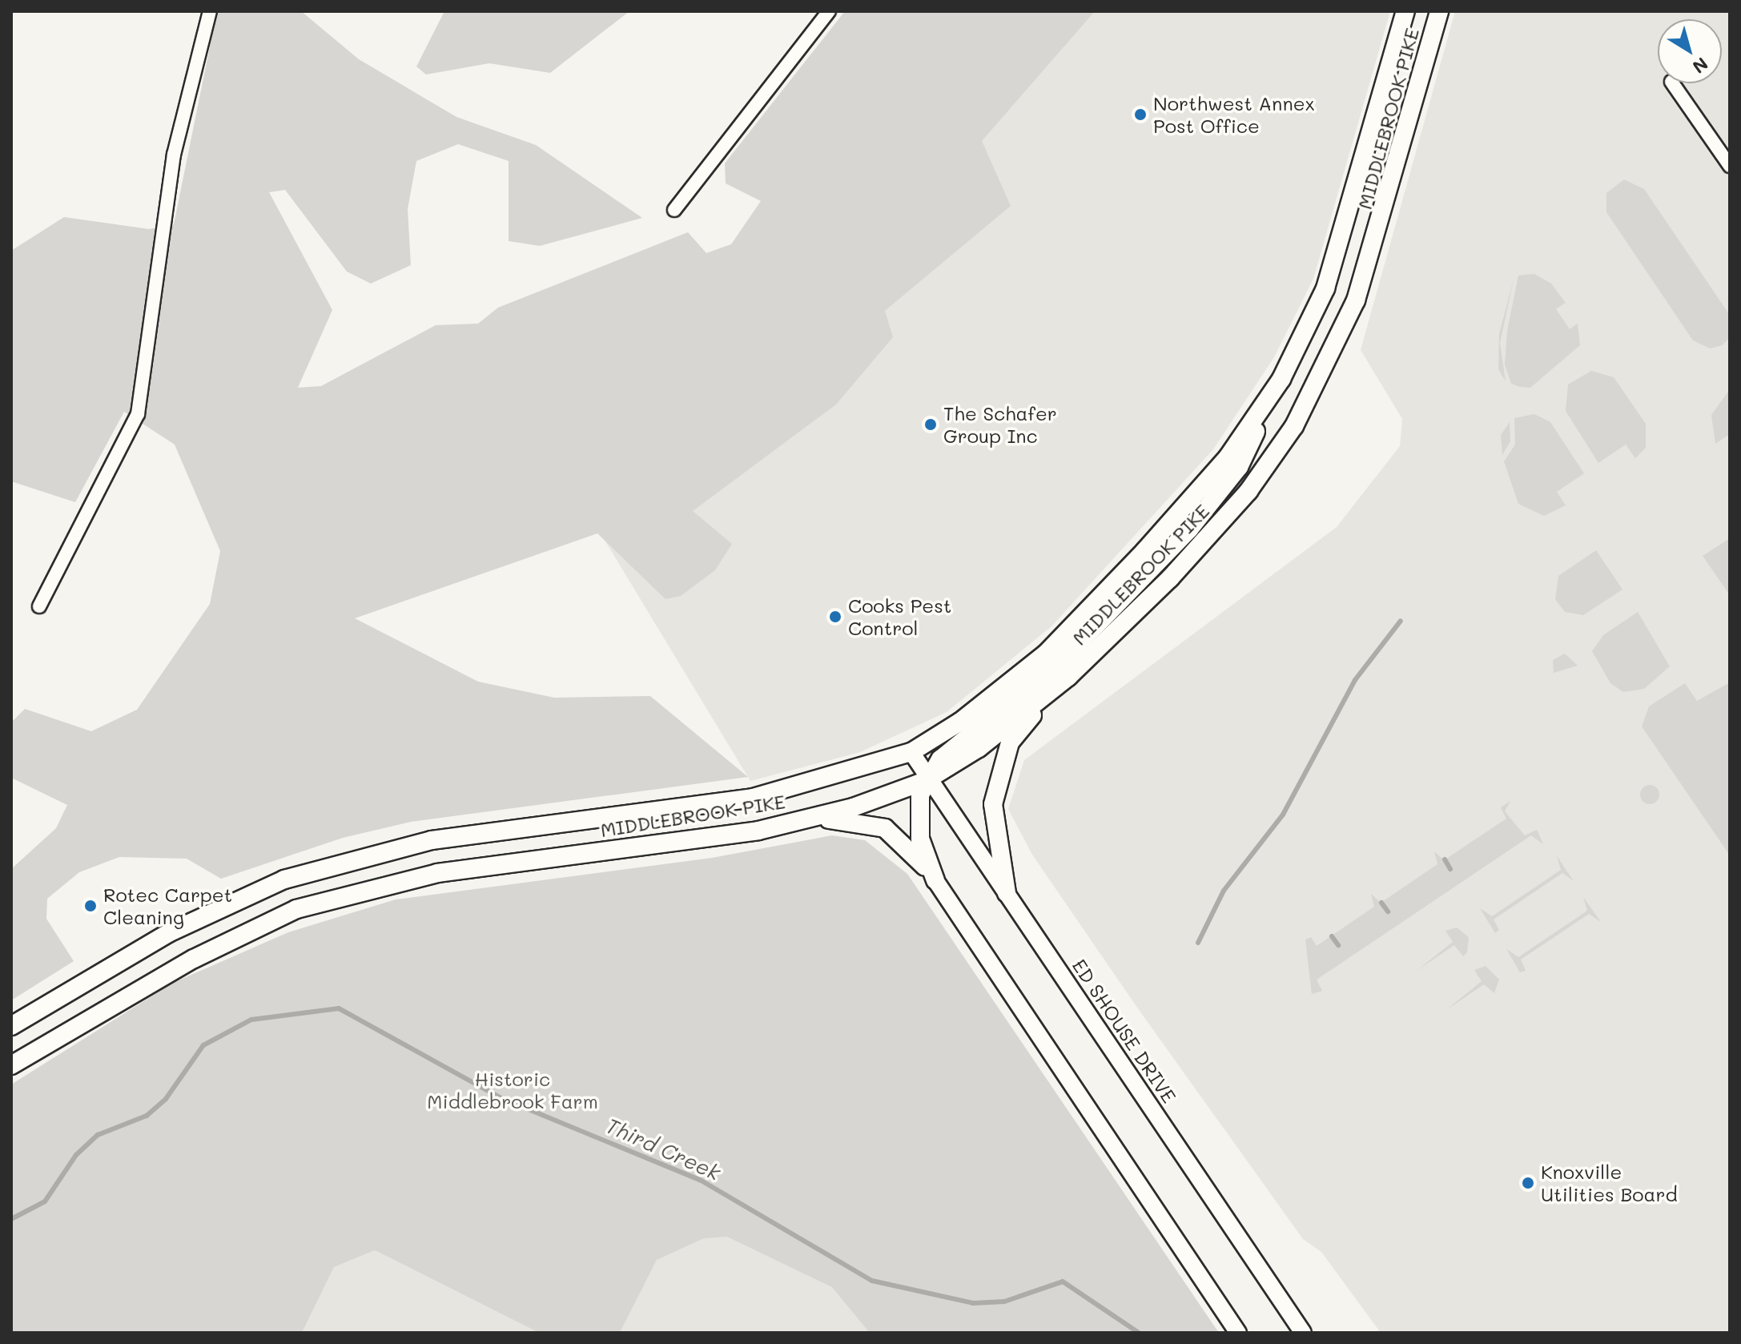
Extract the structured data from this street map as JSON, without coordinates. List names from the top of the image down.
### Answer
{
  "streets": {
    "main road": ["MIDDLEBROOK PIKE"],
    "street": ["ED SHOUSE DRIVE"]
  },
  "crossings": [
    ["MIDDLEBROOK PIKE", "ED SHOUSE DRIVE"]
  ],
  "water": ["Third Creek"],
  "parks": ["Historic Middlebrook Farm"],
  "places": [
    "Northwest Annex Post Office",
    "The Schafer Group Inc",
    "Cooks Pest Control",
    "Rotec Carpet Cleaning",
    "Knoxville Utilities Board"
  ],
  "north": "bottom right"
}
